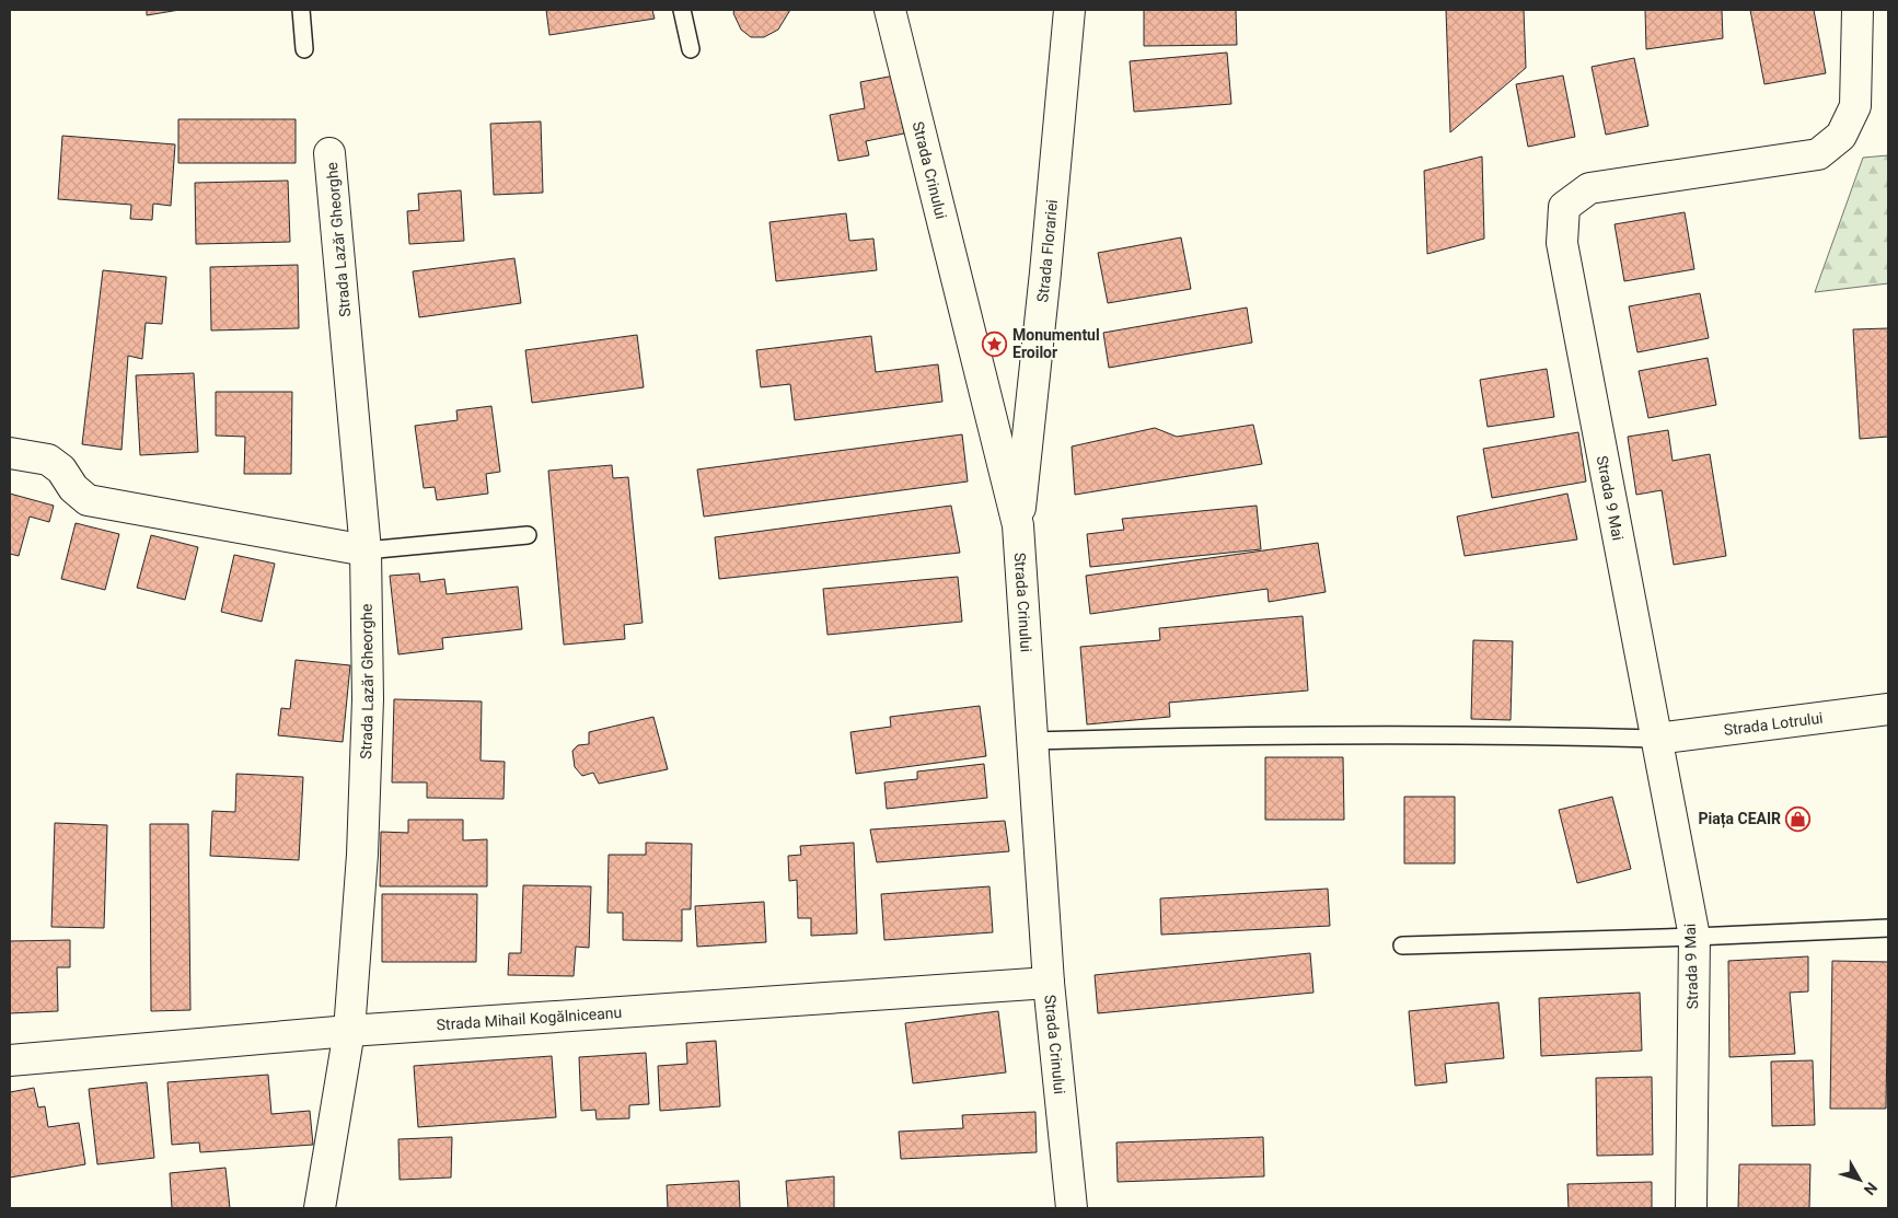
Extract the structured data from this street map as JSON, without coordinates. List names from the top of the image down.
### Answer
{
  "streets": {
    "street": [
      "Strada Crinului",
      "Strada Lazăr Gheorghe",
      "Strada Florariei",
      "Strada 9 Mai",
      "Strada Lotrului",
      "Strada Mihail Kogălniceanu"
    ]
  },
  "crossings": [
    ["Strada Crinului", "Strada Florariei"],
    ["Strada Crinului", "Strada Mihail Kogălniceanu"],
    ["Strada Lazăr Gheorghe", "Strada Mihail Kogălniceanu"],
    ["Strada 9 Mai", "Strada Lotrului"]
  ],
  "places": {
    "place": ["Monumentul Eroilor"],
    "shop": ["Piața CEAIR"]
  },
  "north": "bottom right"
}
